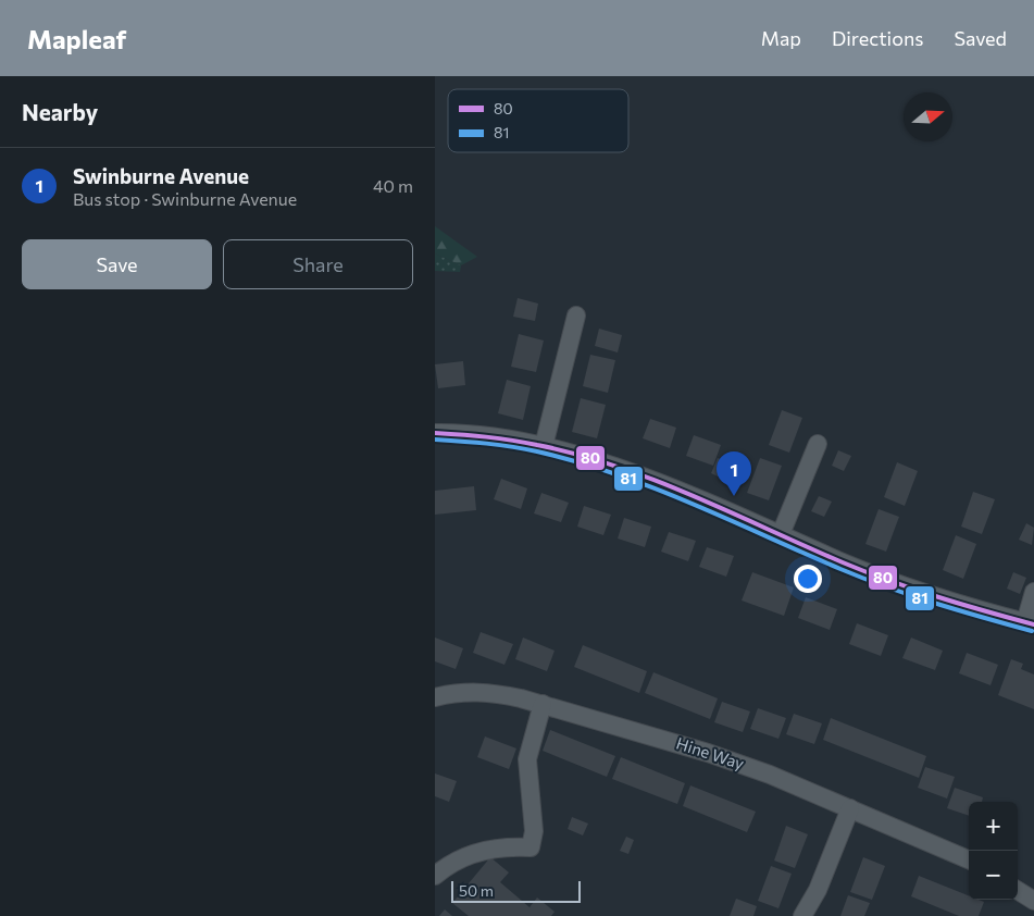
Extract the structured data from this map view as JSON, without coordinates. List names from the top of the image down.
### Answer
{
  "streets": {
    "street": ["Hine Way"]
  },
  "lines": ["transit line 80", "transit line 81"],
  "legend": ["80", "81"],
  "scale_bar": "50 m",
  "north": "right",
  "page": {
    "header": "Mapleaf",
    "nav": ["Map", "Directions", "Saved"],
    "heading": "Nearby",
    "list": [
      {
        "mark": "1",
        "name": "Swinburne Avenue",
        "note": "Bus stop · Swinburne Avenue",
        "value": "40 m"
      }
    ],
    "buttons": ["Save", "Share"],
    "pins": "1",
    "map_buttons": ["+", "−"],
    "scale": "50 m"
  }
}
